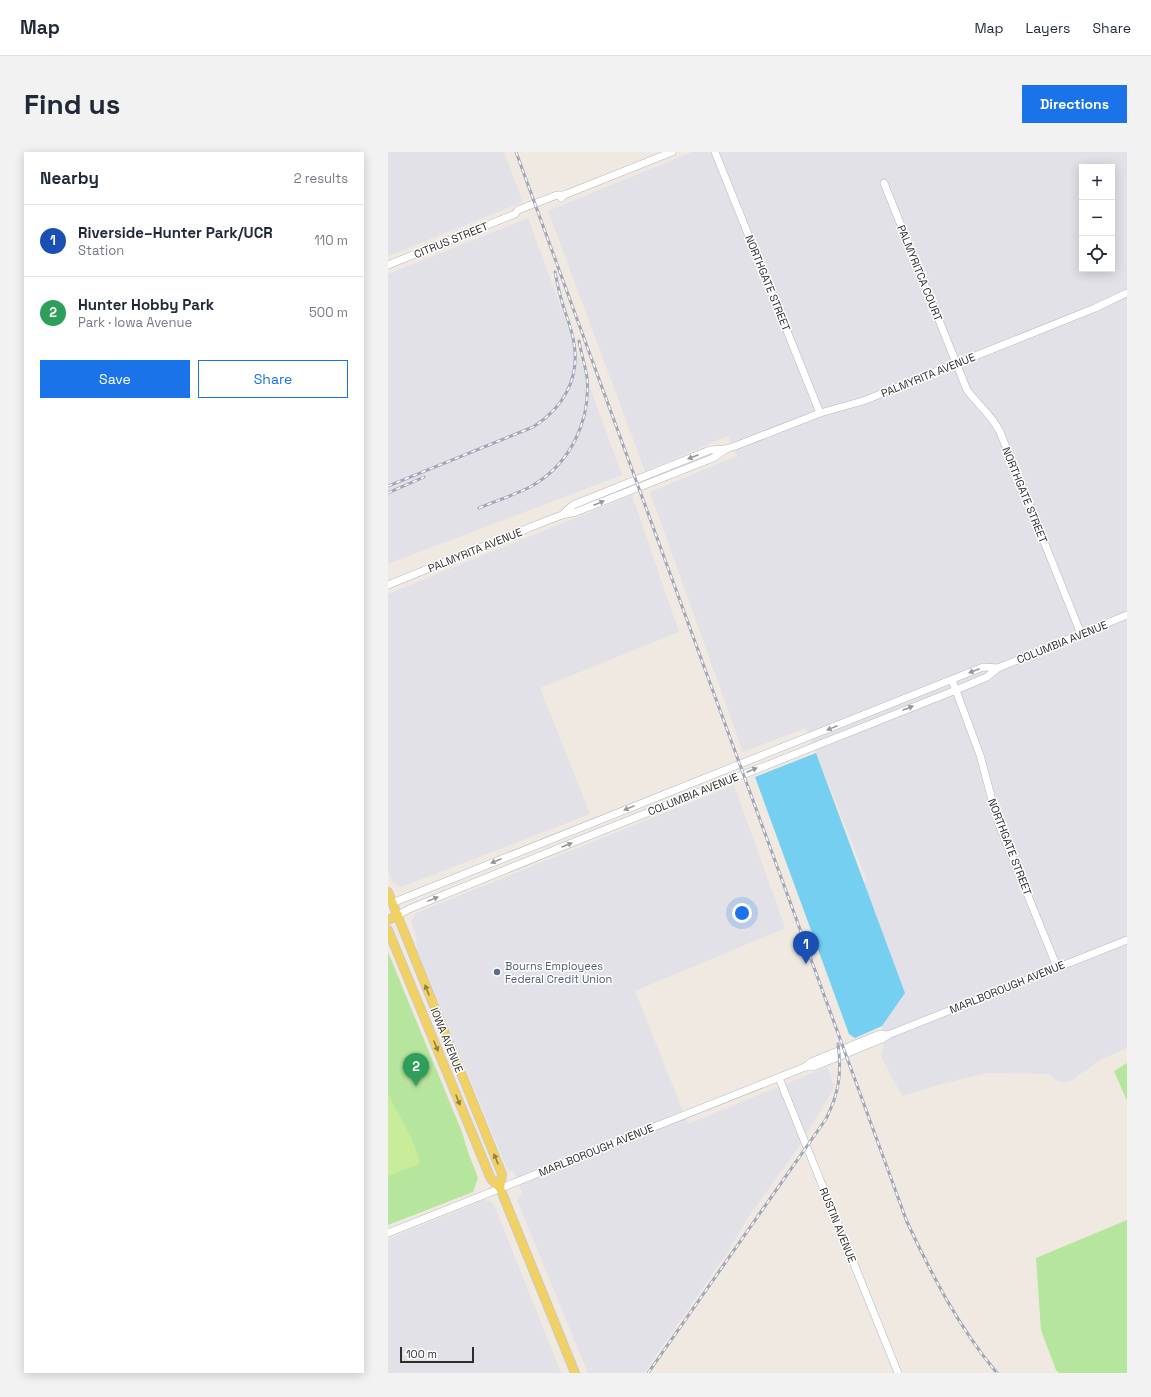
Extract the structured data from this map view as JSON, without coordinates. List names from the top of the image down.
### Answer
{
  "streets": {
    "main road": ["COLUMBIA AVENUE", "IOWA AVENUE"],
    "street": [
      "CITRUS STREET",
      "PALMYRITCA COURT",
      "NORTHGATE STREET",
      "PALMYRITA AVENUE",
      "MARLBOROUGH AVENUE",
      "RUSTIN AVENUE"
    ]
  },
  "crossings": [
    ["PALMYRITCA COURT", "NORTHGATE STREET"],
    ["PALMYRITCA COURT", "PALMYRITA AVENUE"],
    ["NORTHGATE STREET", "PALMYRITA AVENUE"],
    ["NORTHGATE STREET", "COLUMBIA AVENUE"],
    ["NORTHGATE STREET", "MARLBOROUGH AVENUE"],
    ["COLUMBIA AVENUE", "IOWA AVENUE"],
    ["MARLBOROUGH AVENUE", "IOWA AVENUE"],
    ["MARLBOROUGH AVENUE", "RUSTIN AVENUE"]
  ],
  "places": ["Bourns Employees Federal Credit Union"],
  "scale_bar": "100 m",
  "page": {
    "header": "Map",
    "nav": ["Map", "Layers", "Share"],
    "buttons": [
      "Directions",
      ["Save", "Share"]
    ],
    "title": "Find us",
    "heading": ["Nearby", "2 results"],
    "map_buttons": ["+", "−"],
    "list": [
      {
        "mark": "1",
        "name": "Riverside–Hunter Park/UCR",
        "note": "Station",
        "value": "110 m"
      },
      {
        "mark": "2",
        "name": "Hunter Hobby Park",
        "note": "Park · Iowa Avenue",
        "value": "500 m"
      }
    ],
    "pins": ["1", "2"],
    "scale": "100 m"
  }
}
